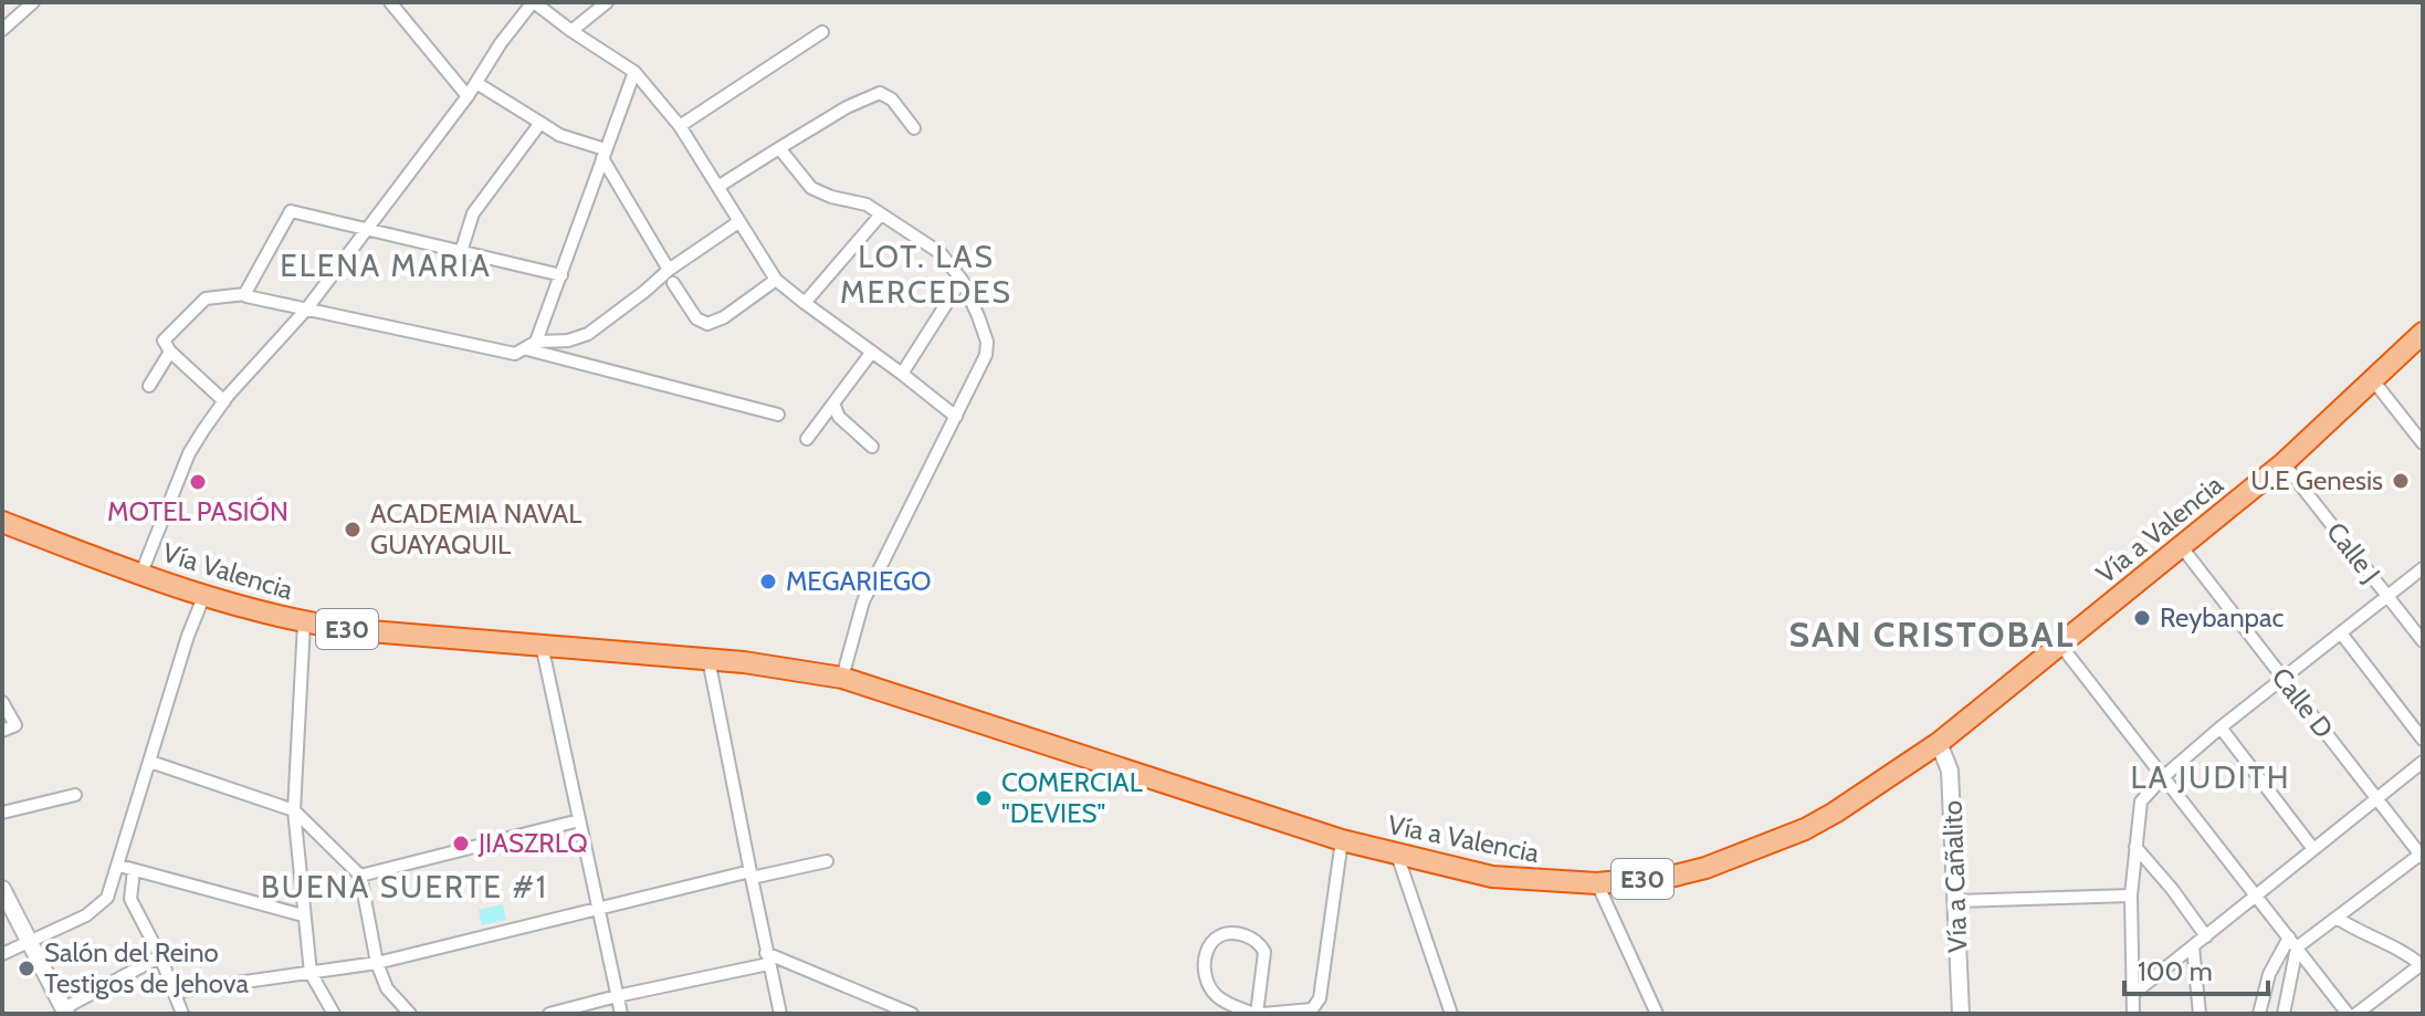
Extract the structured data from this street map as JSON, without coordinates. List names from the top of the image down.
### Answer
{
  "streets": {
    "highway": ["Vía a Valencia", "Vía Valencia", "E30"],
    "main road": ["Vía a Cañalito"],
    "street": ["Calle J", "Calle D"]
  },
  "crossings": [
    ["Vía a Valencia", "Calle J"],
    ["Vía a Valencia", "Vía Valencia"],
    ["Vía a Valencia", "Calle D"],
    ["Vía a Valencia", "Vía a Cañalito"]
  ],
  "districts": [
    "LOT. LAS MERCEDES",
    "ELENA MARIA",
    "SAN CRISTOBAL",
    "LA JUDITH",
    "BUENA SUERTE #1"
  ],
  "places": [
    "U.E Genesis",
    "MOTEL PASIÓN",
    "ACADEMIA NAVAL GUAYAQUIL",
    "MEGARIEGO",
    "Reybanpac",
    "COMERCIAL \"DEVIES\"",
    "JIASZRLQ",
    "Salón del Reino Testigos de Jehova"
  ],
  "scale_bar": "100 m"
}
